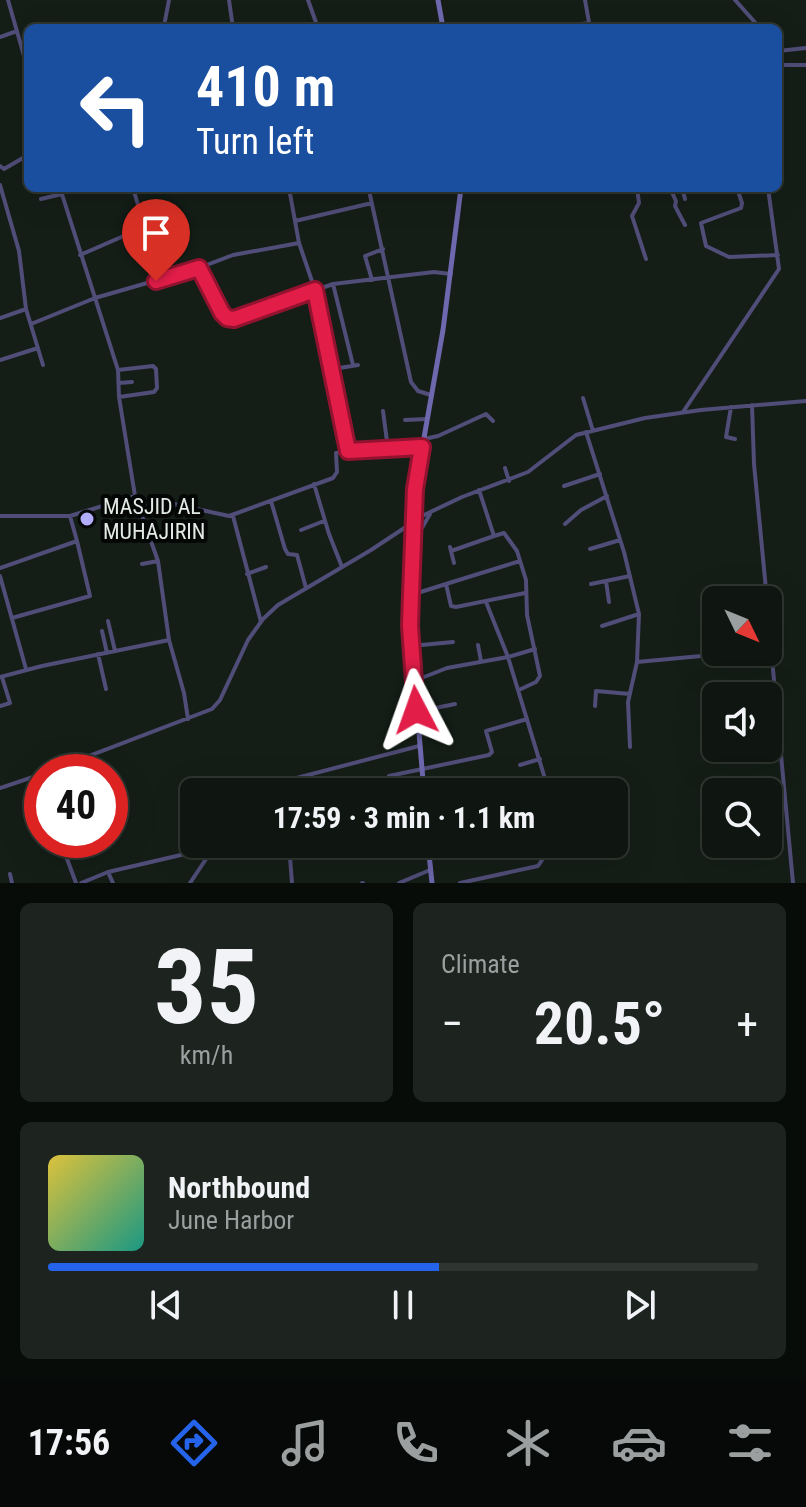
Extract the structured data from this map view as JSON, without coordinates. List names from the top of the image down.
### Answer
{
  "places": ["MASJID AL MUHAJIRIN"],
  "north": "bottom right",
  "page": {
    "turn": ["410 m", "Turn left"],
    "limit": "40",
    "trip": "17:59 · 3 min · 1.1 km",
    "tile": [
      ["35", "km/h"],
      "Climate"
    ],
    "heat": ["−", "20.5°", "+"],
    "song": ["Northbound", "June Harbor"],
    "tabs": "17:56"
  }
}
